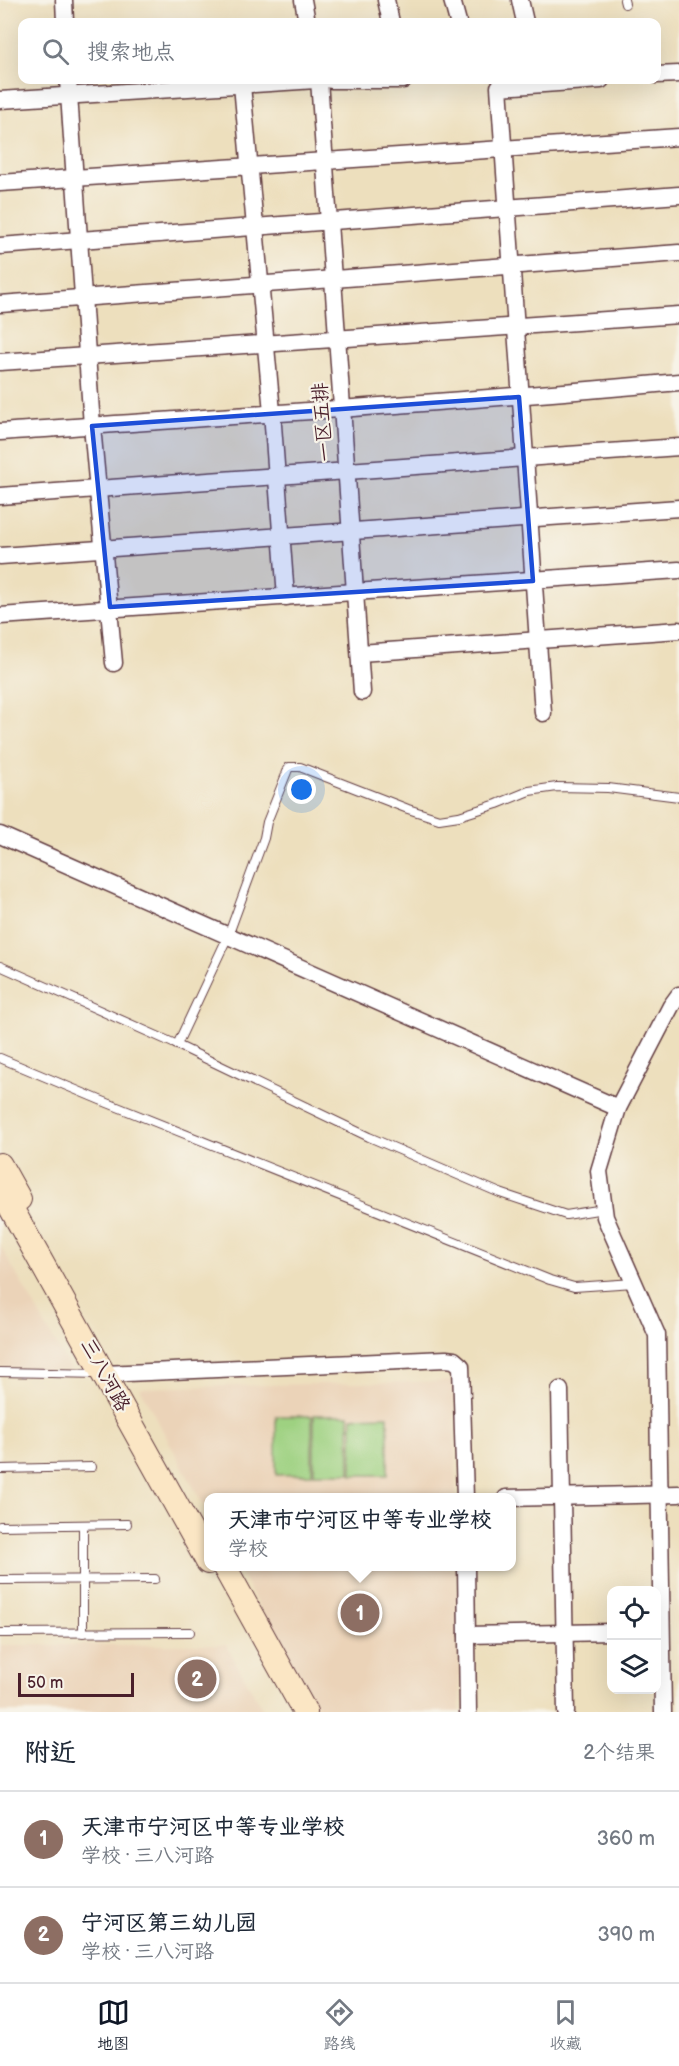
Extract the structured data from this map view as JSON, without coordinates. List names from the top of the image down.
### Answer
{
  "streets": {
    "street": ["一区五排", "三八河路"]
  },
  "scale_bar": "50 m",
  "page": {
    "search": "搜索地点",
    "popup": ["天津市宁河区中等专业学校", "学校"],
    "pins": ["1", "2"],
    "scale": "50 m",
    "heading": ["附近", "2个结果"],
    "list": [
      {
        "mark": "1",
        "name": "天津市宁河区中等专业学校",
        "note": "学校 · 三八河路",
        "value": "360 m"
      },
      {
        "mark": "2",
        "name": "宁河区第三幼儿园",
        "note": "学校 · 三八河路",
        "value": "390 m"
      }
    ],
    "nav": ["地图", "路线", "收藏"]
  }
}
